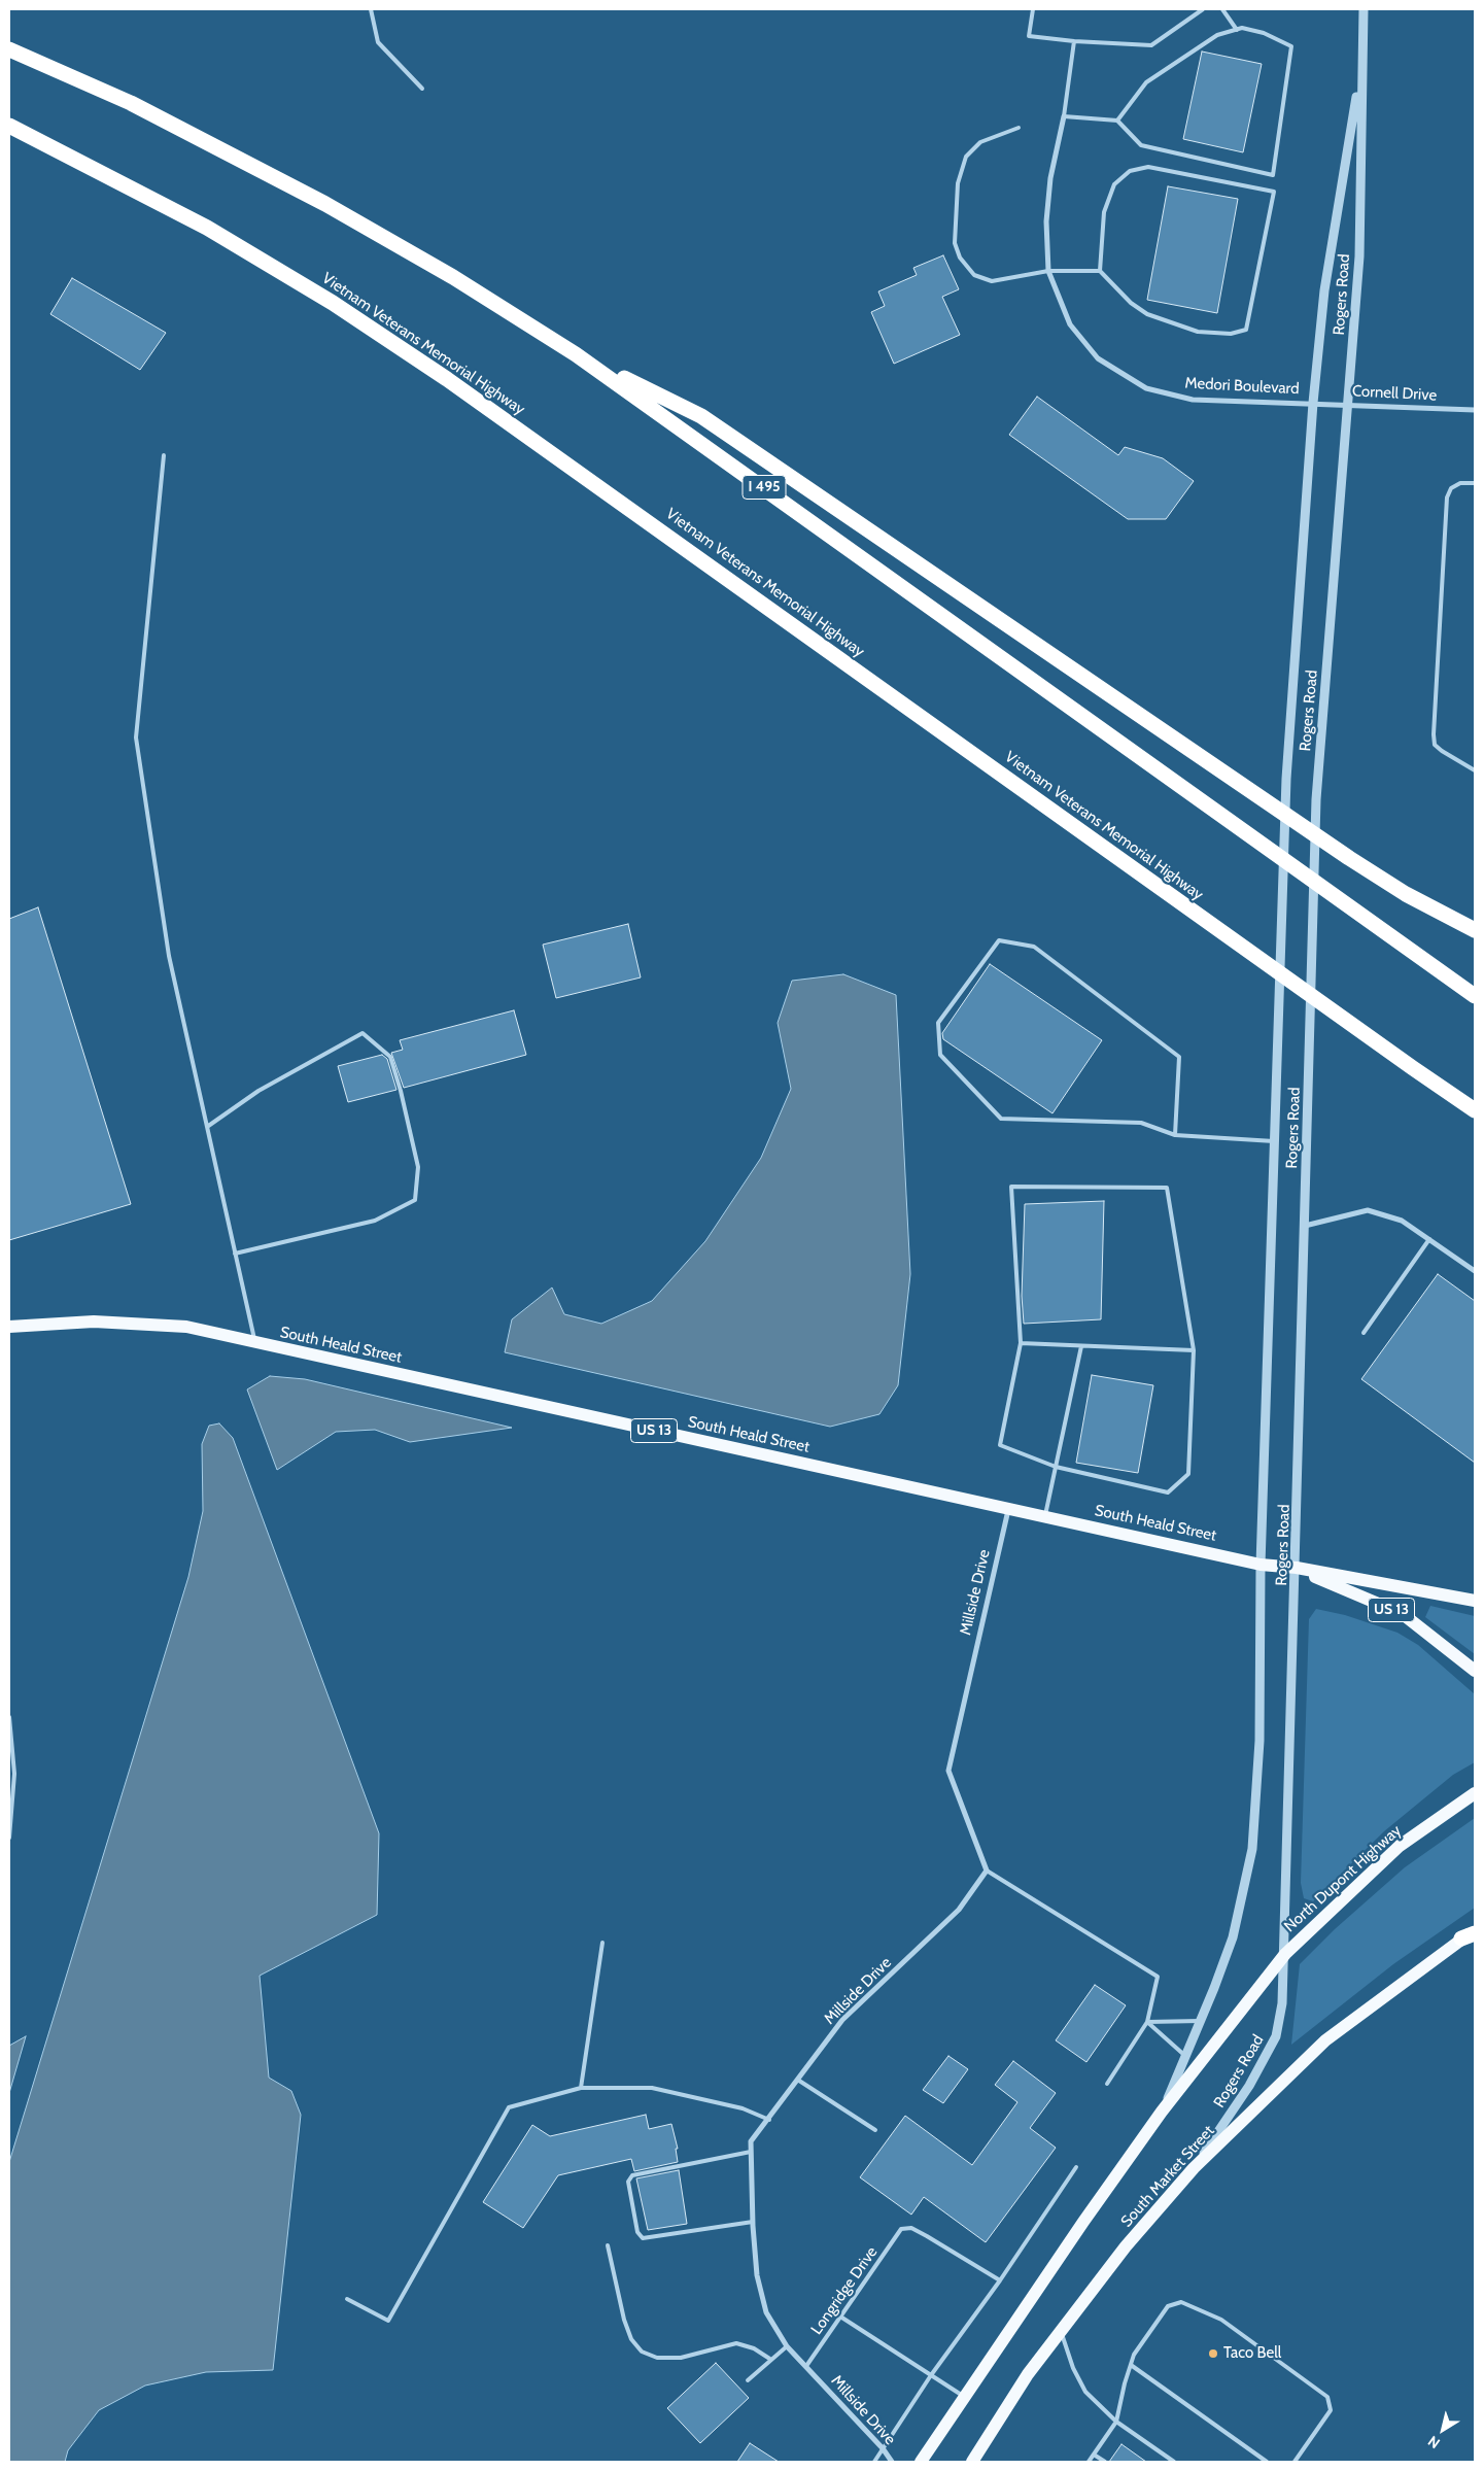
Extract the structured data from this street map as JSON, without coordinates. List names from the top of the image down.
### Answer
{
  "streets": {
    "highway": ["Vietnam Veterans Memorial Highway", "I 495"],
    "main road": [
      "South Heald Street",
      "US 13",
      "North Dupont Highway",
      "South Market Street"
    ],
    "street": [
      "Rogers Road",
      "Medori Boulevard",
      "Cornell Drive",
      "Millside Drive"
    ],
    "lane": ["Longridge Drive"]
  },
  "crossings": [
    ["Rogers Road", "Medori Boulevard"],
    ["Rogers Road", "Cornell Drive"],
    ["Rogers Road", "South Heald Street"],
    ["Rogers Road", "North Dupont Highway"],
    ["Rogers Road", "South Market Street"],
    ["Medori Boulevard", "Cornell Drive"],
    ["South Heald Street", "Millside Drive"],
    ["Millside Drive", "Longridge Drive"]
  ],
  "places": ["Taco Bell"],
  "north": "bottom left"
}
